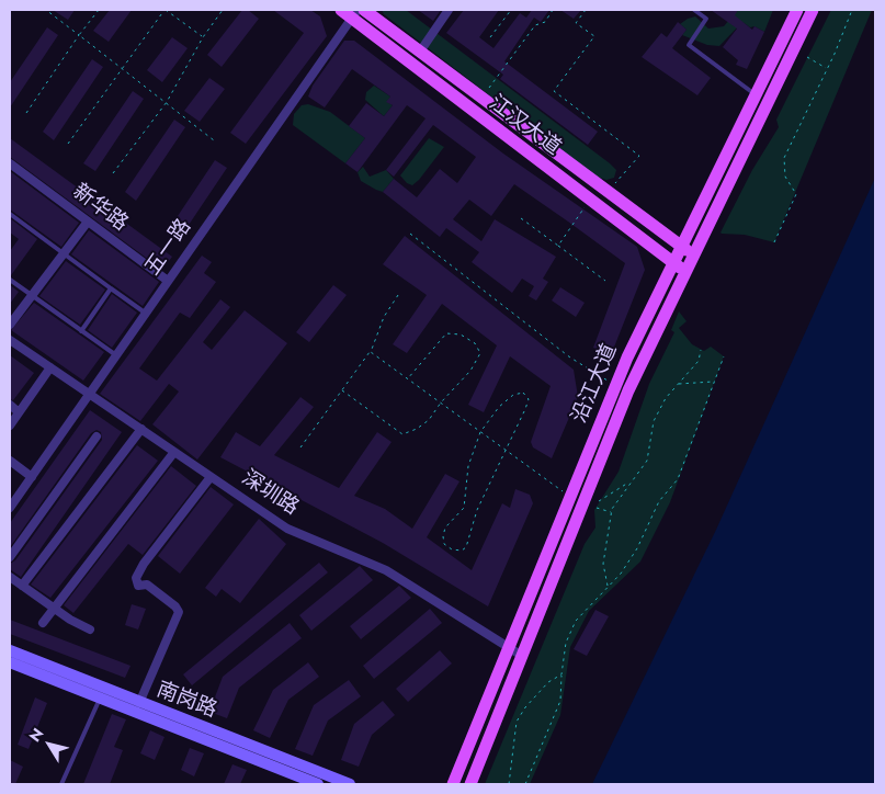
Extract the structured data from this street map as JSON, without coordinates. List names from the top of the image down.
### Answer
{
  "streets": {
    "main road": ["江汉大道", "沿江大道", "南岗路"],
    "street": ["新华路", "五一路", "深圳路"]
  },
  "crossings": [
    ["江汉大道", "五一路"],
    ["江汉大道", "沿江大道"],
    ["新华路", "五一路"],
    ["五一路", "深圳路"],
    ["沿江大道", "深圳路"]
  ],
  "north": "top left"
}
